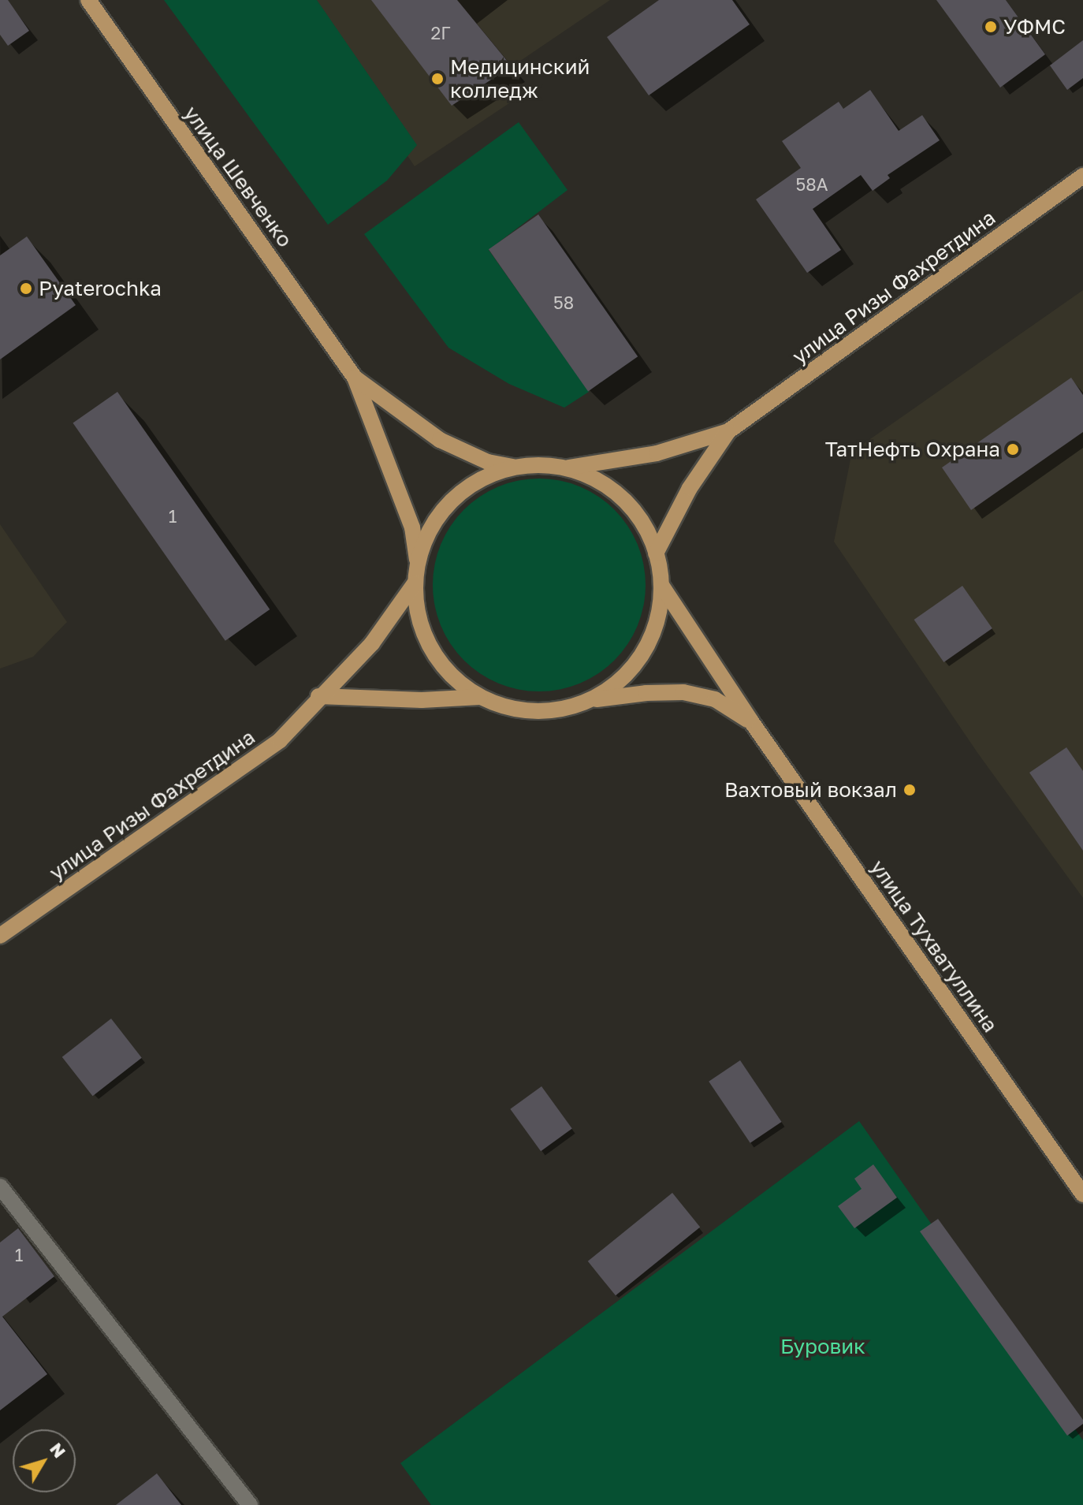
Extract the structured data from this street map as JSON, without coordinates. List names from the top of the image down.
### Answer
{
  "streets": {
    "main road": ["улица Шевченко", "улица Ризы Фахретдина", "улица Тухватуллина"]
  },
  "parks": ["Буровик"],
  "places": [
    "УФМС",
    "Медицинский колледж",
    "Pyaterochka",
    "ТатНефть Охрана",
    "Вахтовый вокзал"
  ],
  "house_numbers": [
    "2Г",
    "58А",
    "58",
    "1",
    "1"
  ],
  "north": "top right"
}
